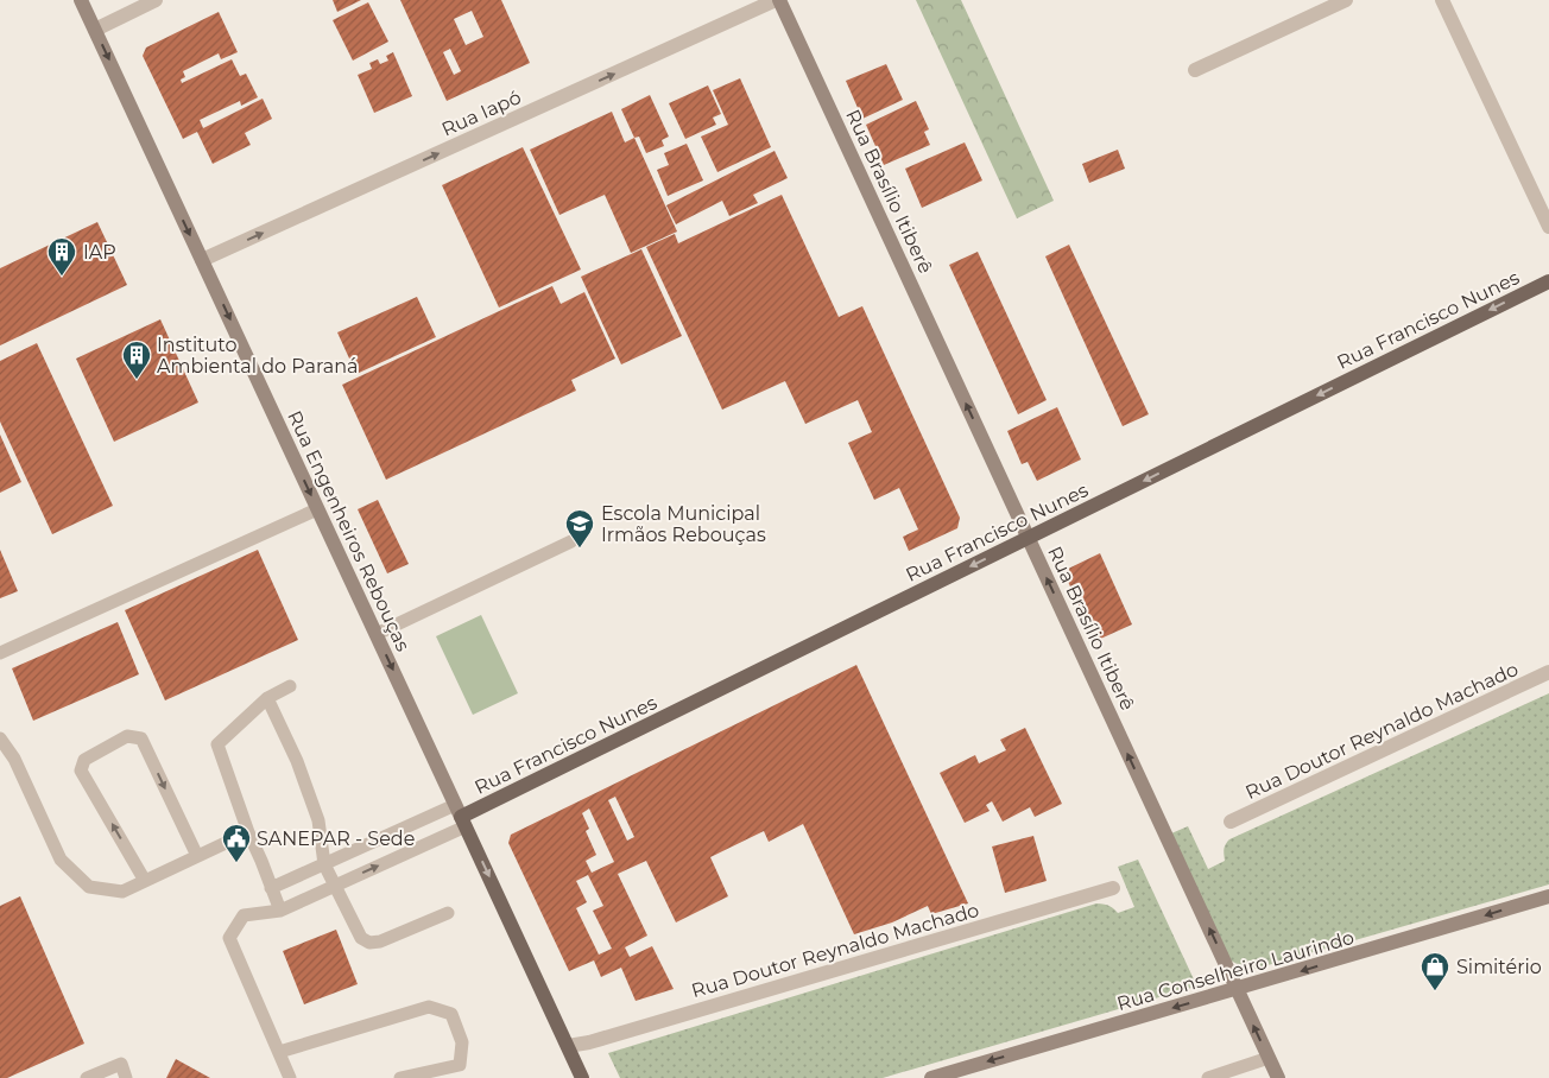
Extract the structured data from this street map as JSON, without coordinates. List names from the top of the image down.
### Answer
{
  "streets": {
    "main road": [
      "Rua Brasílio Itiberê",
      "Rua Francisco Nunes",
      "Rua Engenheiros Rebouças",
      "Rua Conselheiro Laurindo"
    ],
    "street": ["Rua Iapó", "Rua Doutor Reynaldo Machado"]
  },
  "crossings": [
    ["Rua Iapó", "Rua Brasílio Itiberê"],
    ["Rua Iapó", "Rua Engenheiros Rebouças"],
    ["Rua Brasílio Itiberê", "Rua Francisco Nunes"],
    ["Rua Brasílio Itiberê", "Rua Conselheiro Laurindo"],
    ["Rua Francisco Nunes", "Rua Engenheiros Rebouças"],
    ["Rua Engenheiros Rebouças", "Rua Doutor Reynaldo Machado"]
  ],
  "one_way": [
    "Rua Iapó",
    "Rua Brasílio Itiberê",
    "Rua Francisco Nunes",
    "Rua Engenheiros Rebouças",
    "Rua Conselheiro Laurindo"
  ],
  "places": {
    "building": ["IAP", "Instituto Ambiental do Paraná"],
    "school or university": ["Escola Municipal Irmãos Rebouças"],
    "public building": ["SANEPAR - Sede"],
    "shop": ["Simitério"]
  }
}
